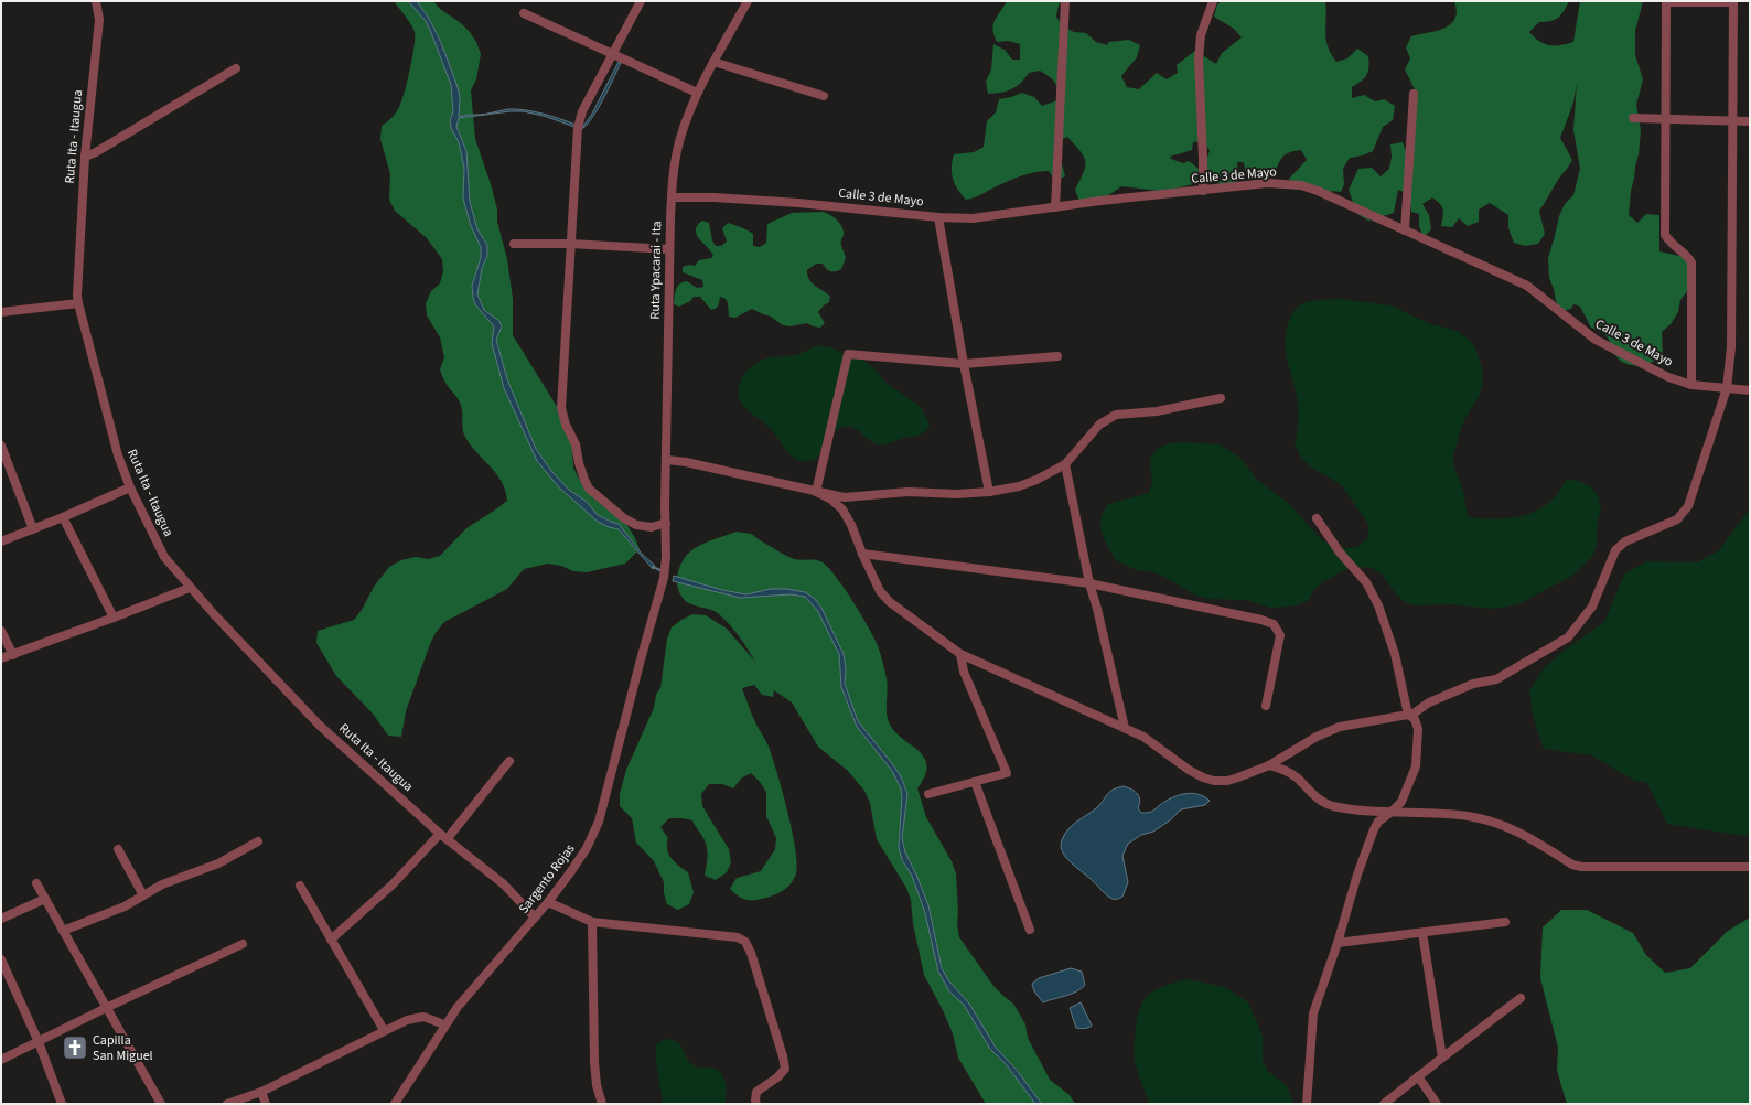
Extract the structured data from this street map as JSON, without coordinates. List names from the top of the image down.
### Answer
{
  "streets": {
    "street": [
      "Ruta Ita - Itaugua",
      "Calle 3 de Mayo",
      "Ruta Ypacarai - Ita",
      "Sargento Rojas"
    ]
  },
  "crossings": [
    ["Ruta Ita - Itaugua", "Sargento Rojas"],
    ["Calle 3 de Mayo", "Ruta Ypacarai - Ita"],
    ["Ruta Ypacarai - Ita", "Sargento Rojas"]
  ],
  "places": {
    "church": ["Capilla San Miguel"]
  }
}
